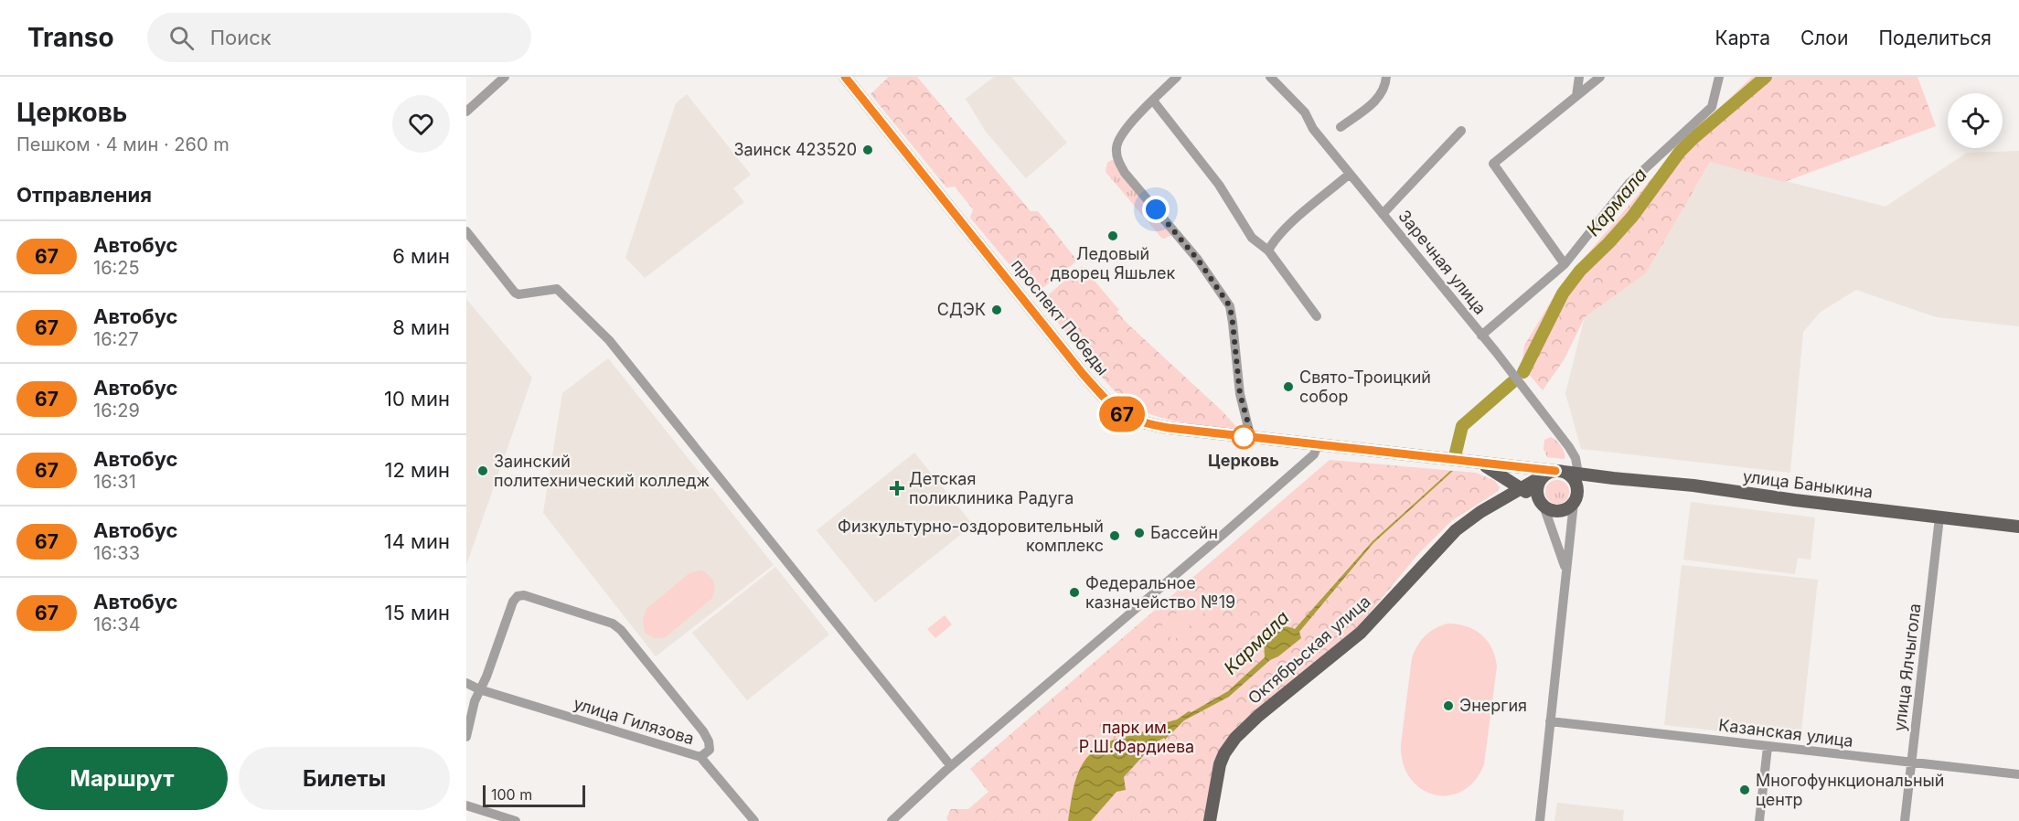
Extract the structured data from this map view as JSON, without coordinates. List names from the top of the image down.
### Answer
{
  "streets": {
    "main road": ["проспект Победы", "улица Баныкина", "Октябрьская улица"],
    "street": [
      "Заречная улица",
      "улица Ялчыгола",
      "улица Гилязова",
      "Казанская улица"
    ]
  },
  "crossings": [
    ["Заречная улица", "проспект Победы"],
    ["Заречная улица", "улица Баныкина"],
    ["Заречная улица", "Октябрьская улица"],
    ["проспект Победы", "улица Баныкина"],
    ["проспект Победы", "Октябрьская улица"],
    ["улица Баныкина", "Октябрьская улица"],
    ["улица Баныкина", "улица Ялчыгола"],
    ["улица Ялчыгола", "Казанская улица"]
  ],
  "water": ["Кармала"],
  "parks": ["парк им. Р.Ш.Фардиева"],
  "places": {
    "other": [
      "Заинск 423520",
      "Ледовый дворец Яшьлек",
      "СДЭК",
      "Свято-Троицкий собор",
      "Церковь",
      "Заинский политехнический колледж",
      "Бассейн",
      "Физкультурно-оздоровительный комплекс",
      "Федеральное казначейство №19",
      "Энергия",
      "Многофункциональный центр"
    ],
    "health": ["Детская поликлиника Радуга"]
  },
  "lines": ["bus line 67"],
  "scale_bar": "100 m",
  "page": {
    "header": "Transo",
    "search": "Поиск",
    "nav": ["Карта", "Слои", "Поделиться"],
    "heading": [
      ["Церковь", "Пешком · 4 мин · 260 m"],
      "Отправления"
    ],
    "on_map": "67",
    "list": [
      {
        "mark": "67",
        "name": "Автобус",
        "note": "16:25",
        "value": "6 мин"
      },
      {
        "mark": "67",
        "name": "Автобус",
        "note": "16:27",
        "value": "8 мин"
      },
      {
        "mark": "67",
        "name": "Автобус",
        "note": "16:29",
        "value": "10 мин"
      },
      {
        "mark": "67",
        "name": "Автобус",
        "note": "16:31",
        "value": "12 мин"
      },
      {
        "mark": "67",
        "name": "Автобус",
        "note": "16:33",
        "value": "14 мин"
      },
      {
        "mark": "67",
        "name": "Автобус",
        "note": "16:34",
        "value": "15 мин"
      }
    ],
    "buttons": ["Маршрут", "Билеты"],
    "scale": "100 m"
  }
}
